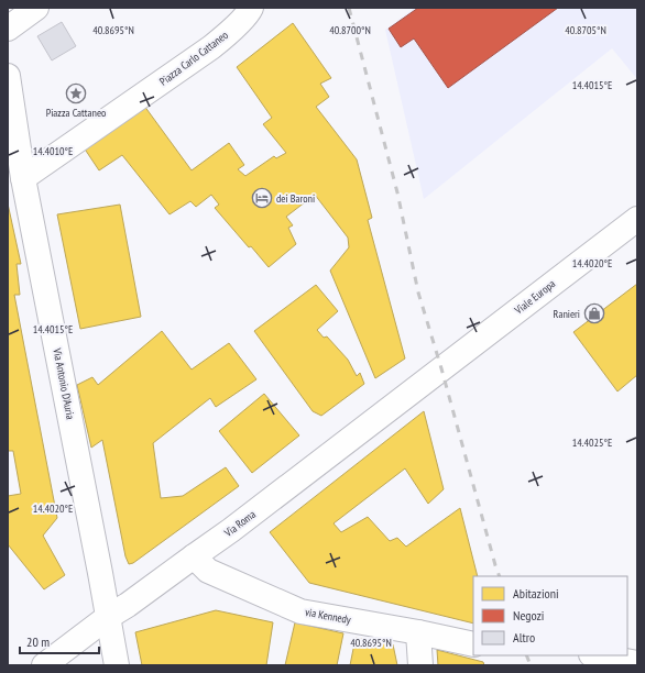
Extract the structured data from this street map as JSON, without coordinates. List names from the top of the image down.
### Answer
{
  "streets": {
    "street": [
      "Piazza Carlo Cattaneo",
      "Viale Europa",
      "Via Antonio D'Auria",
      "Via Roma",
      "via Kennedy"
    ]
  },
  "crossings": [
    ["Piazza Carlo Cattaneo", "Via Antonio D'Auria"],
    ["Viale Europa", "Via Roma"],
    ["Via Antonio D'Auria", "Via Roma"],
    ["Via Roma", "via Kennedy"]
  ],
  "places": {
    "place": ["Piazza Cattaneo"],
    "hotel": ["dei Baroni"],
    "shop": ["Ranieri"]
  },
  "legend": ["Abitazioni", "Negozi", "Altro"],
  "scale_bar": "20 m",
  "coordinates": [
    "40.8695°N",
    "40.8700°N",
    "40.8705°N",
    "14.4015°E",
    "14.4010°E",
    "14.4020°E",
    "14.4025°E"
  ]
}
